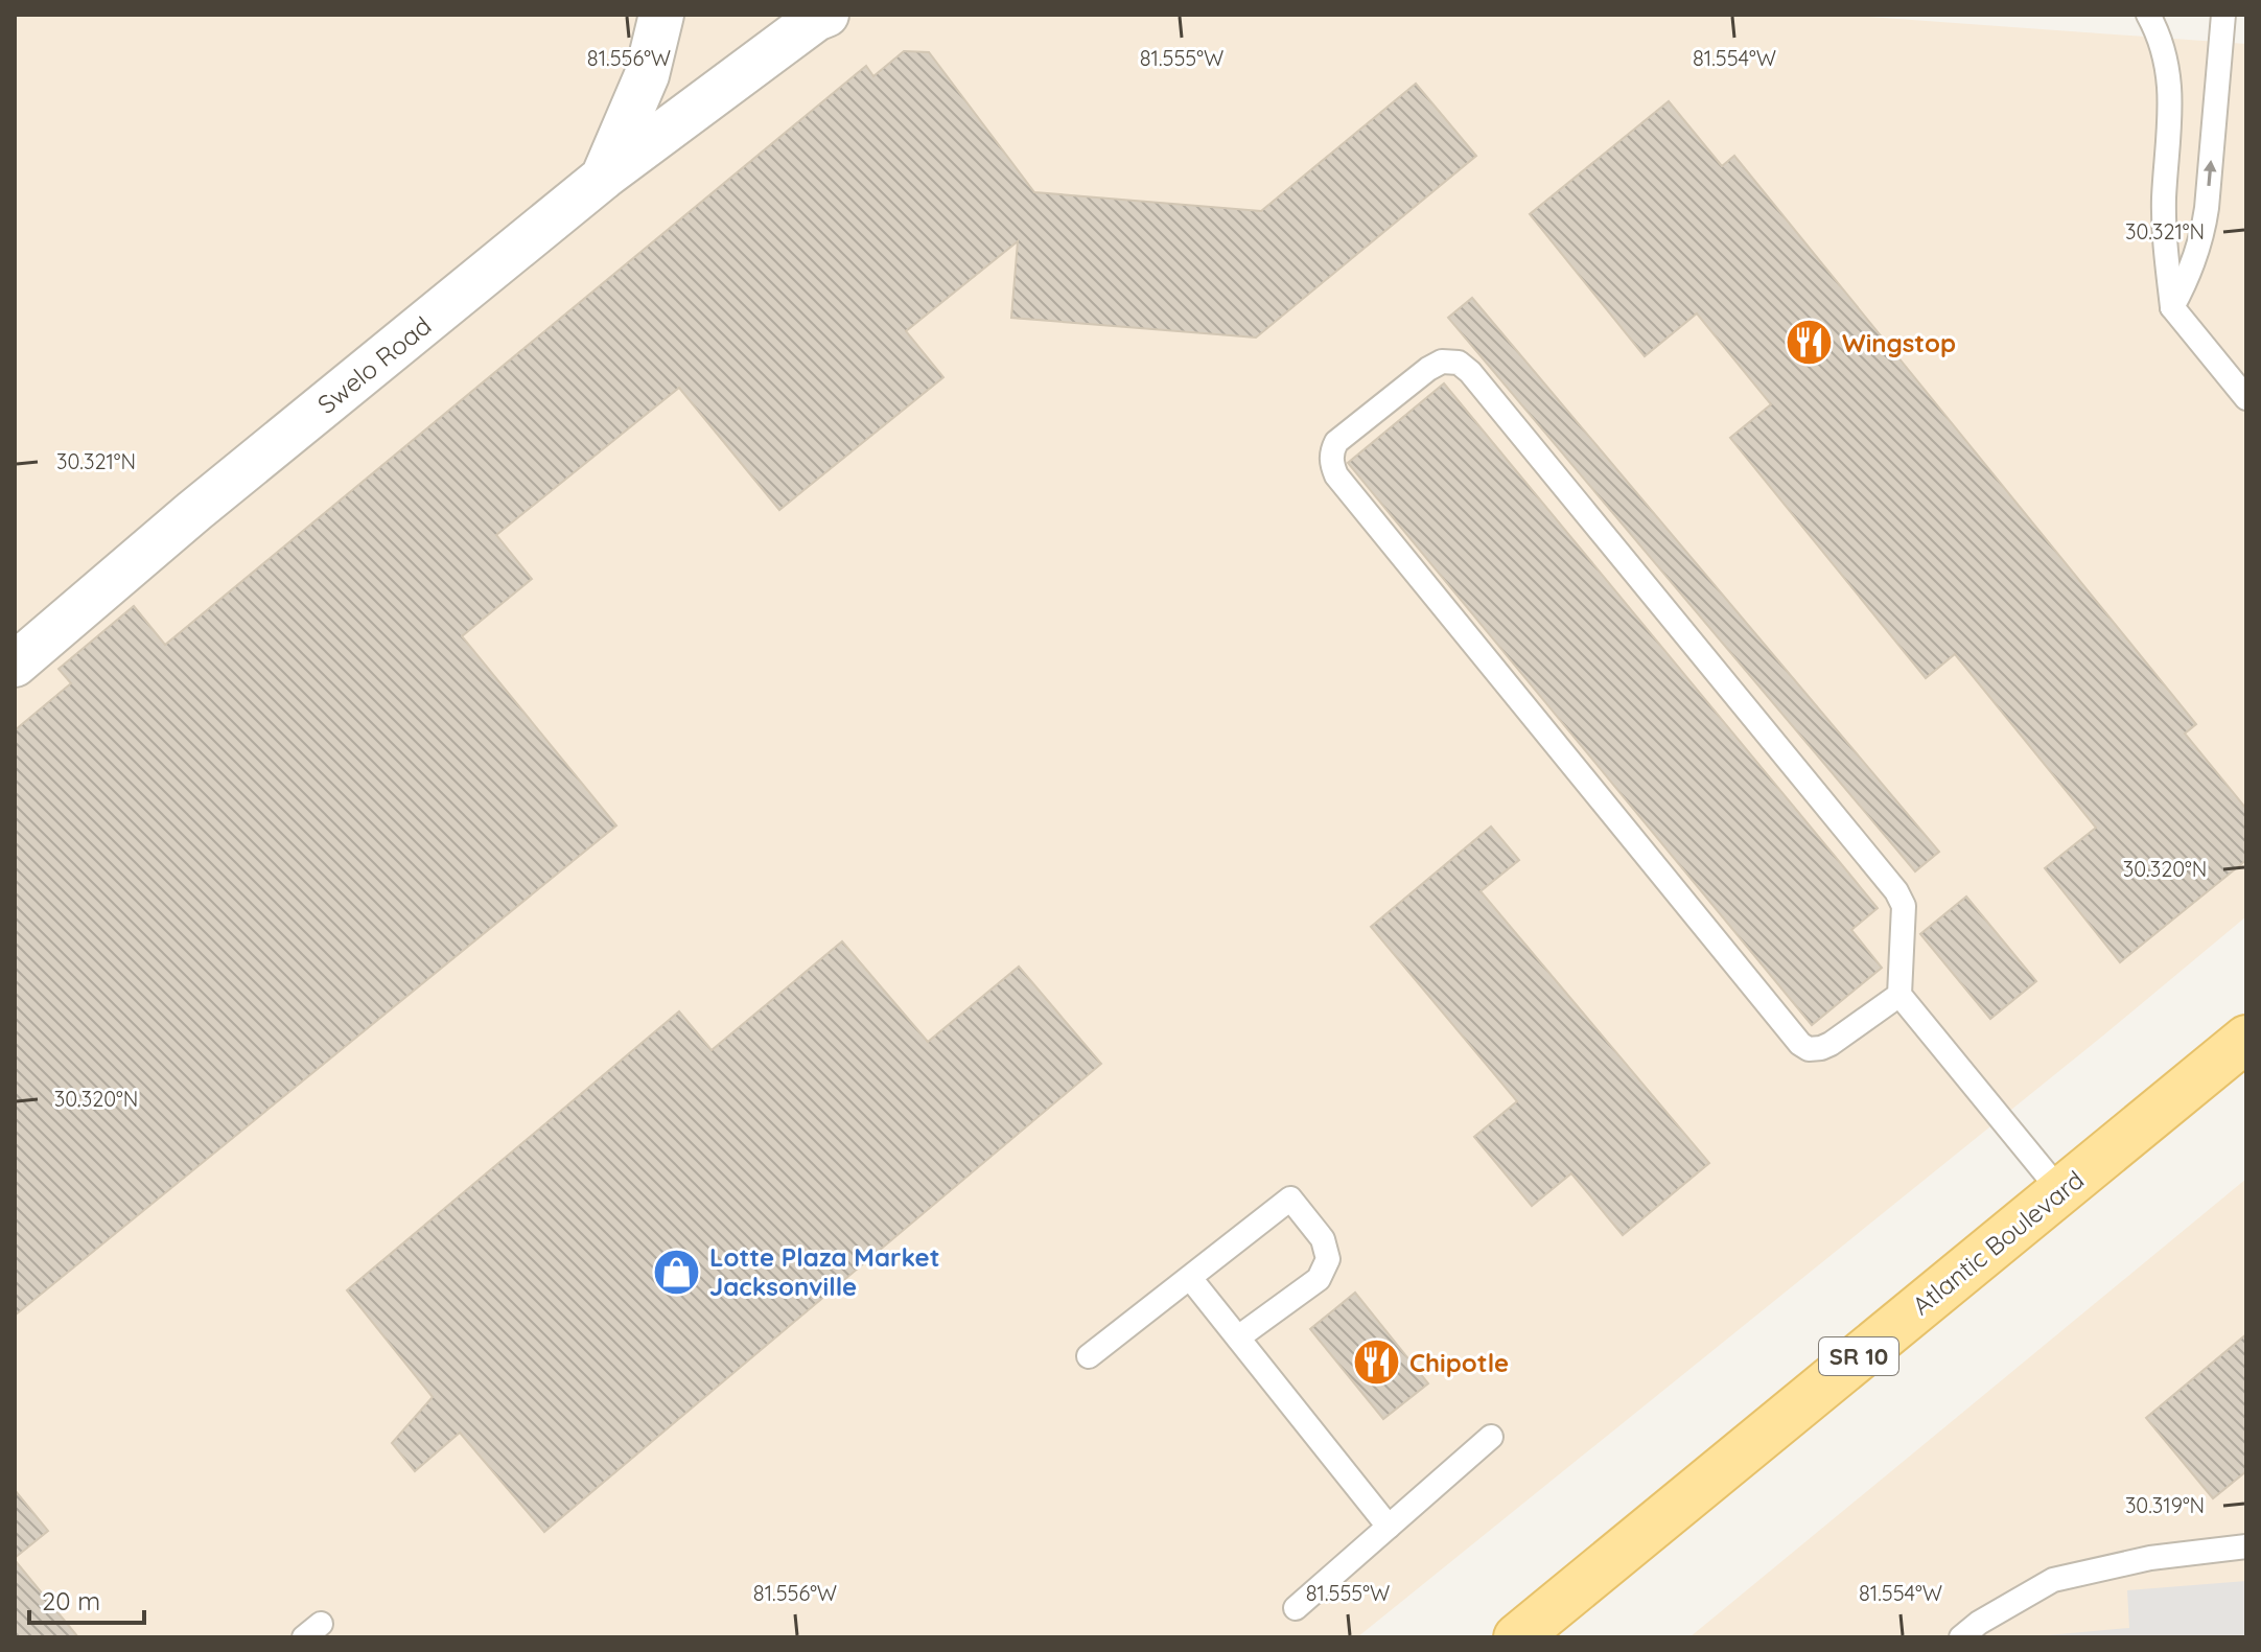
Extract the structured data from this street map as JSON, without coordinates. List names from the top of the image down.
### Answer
{
  "streets": {
    "main road": ["Atlantic Boulevard", "SR 10"],
    "street": ["Swelo Road"]
  },
  "places": {
    "restaurant": ["Wingstop", "Chipotle"],
    "shop": ["Lotte Plaza Market Jacksonville"]
  },
  "scale_bar": "20 m",
  "coordinates": [
    "81.556°W",
    "81.555°W",
    "81.554°W",
    "30.321°N",
    "30.320°N",
    "30.319°N"
  ]
}
